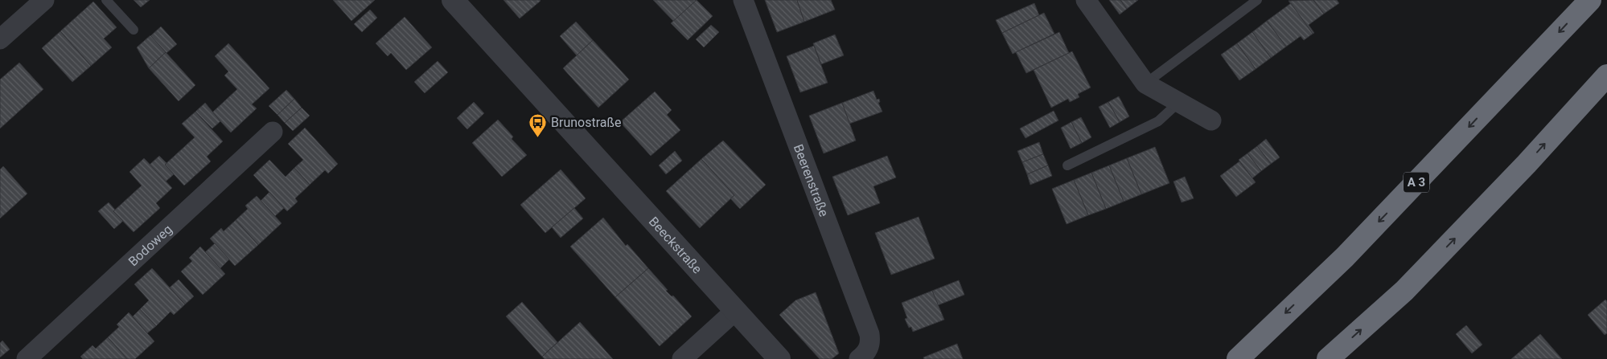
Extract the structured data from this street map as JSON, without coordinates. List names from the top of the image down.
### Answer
{
  "streets": {
    "highway": ["A 3"],
    "street": ["Beerenstraße", "Bodoweg", "Beeckstraße"]
  },
  "places": {
    "bus stop": ["Brunostraße"]
  }
}
